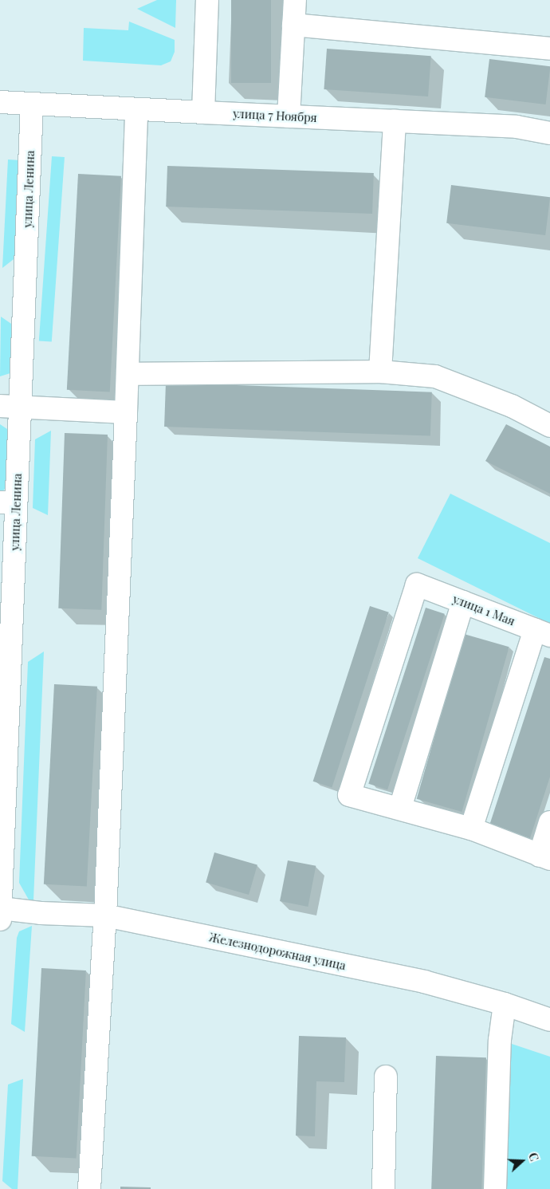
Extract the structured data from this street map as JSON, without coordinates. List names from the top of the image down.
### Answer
{
  "streets": {
    "main road": [
      "улица 7 Ноября",
      "улица Ленина",
      "улица 1 Мая",
      "Железнодорожная улица"
    ]
  },
  "crossings": [
    ["улица 7 Ноября", "улица Ленина"],
    ["улица Ленина", "Железнодорожная улица"]
  ],
  "north": "right"
}
